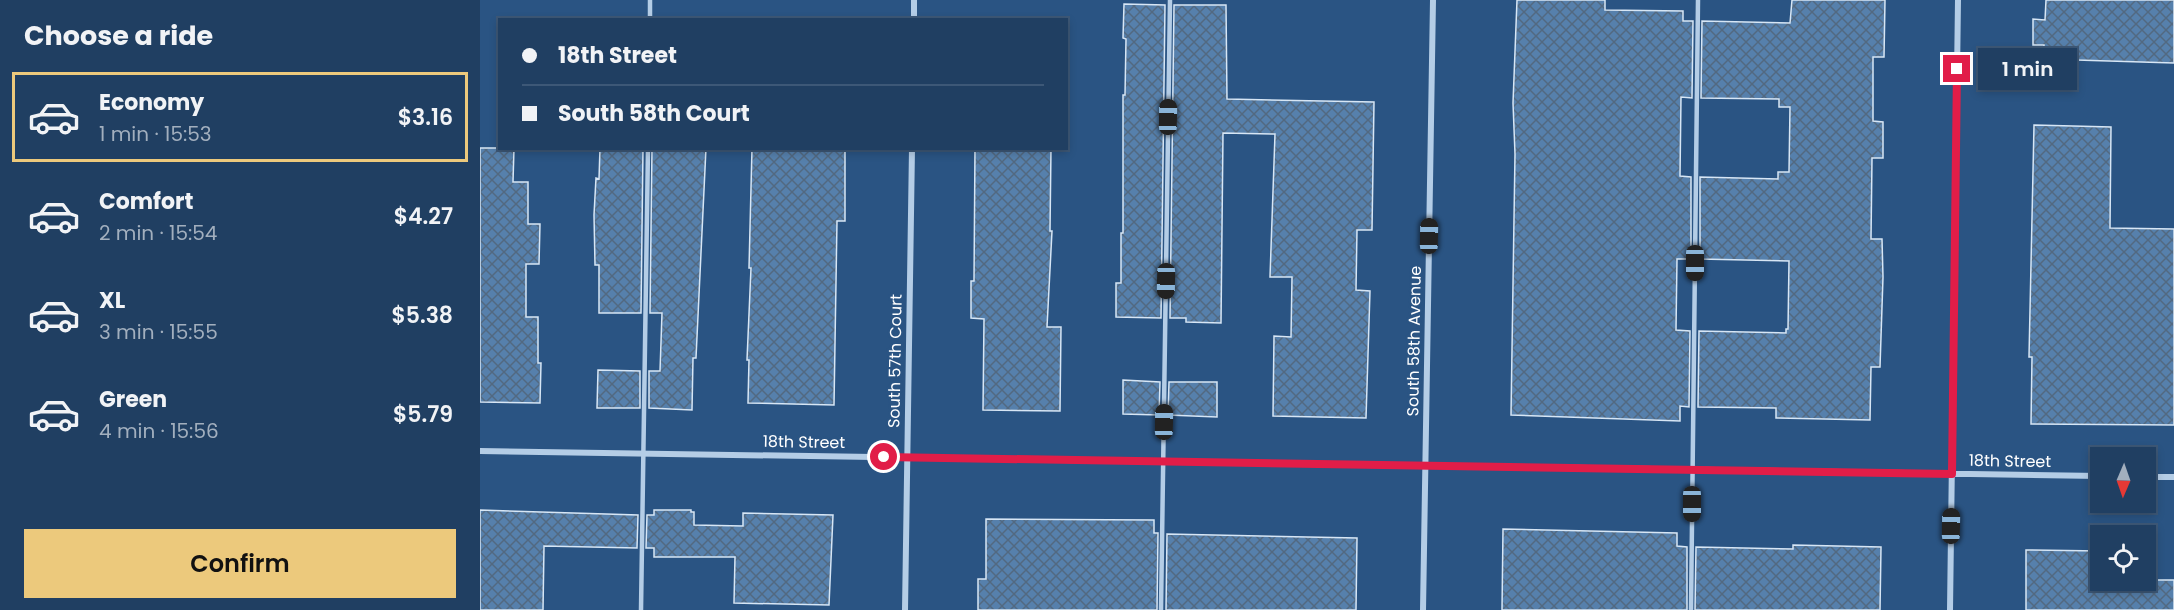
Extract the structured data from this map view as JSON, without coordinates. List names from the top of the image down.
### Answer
{
  "streets": {
    "street": ["South 58th Avenue", "South 57th Court", "18th Street"]
  },
  "crossings": [
    ["South 58th Avenue", "18th Street"],
    ["South 57th Court", "18th Street"]
  ],
  "north": "bottom",
  "page": {
    "heading": "Choose a ride",
    "banner": ["18th Street", "South 58th Court"],
    "bubble": "1 min",
    "list": [
      {
        "name": "Economy",
        "note": "1 min · 15:53",
        "value": "$3.16"
      },
      {
        "name": "Comfort",
        "note": "2 min · 15:54",
        "value": "$4.27"
      },
      {
        "name": "XL",
        "note": "3 min · 15:55",
        "value": "$5.38"
      },
      {
        "name": "Green",
        "note": "4 min · 15:56",
        "value": "$5.79"
      }
    ],
    "buttons": "Confirm"
  }
}
